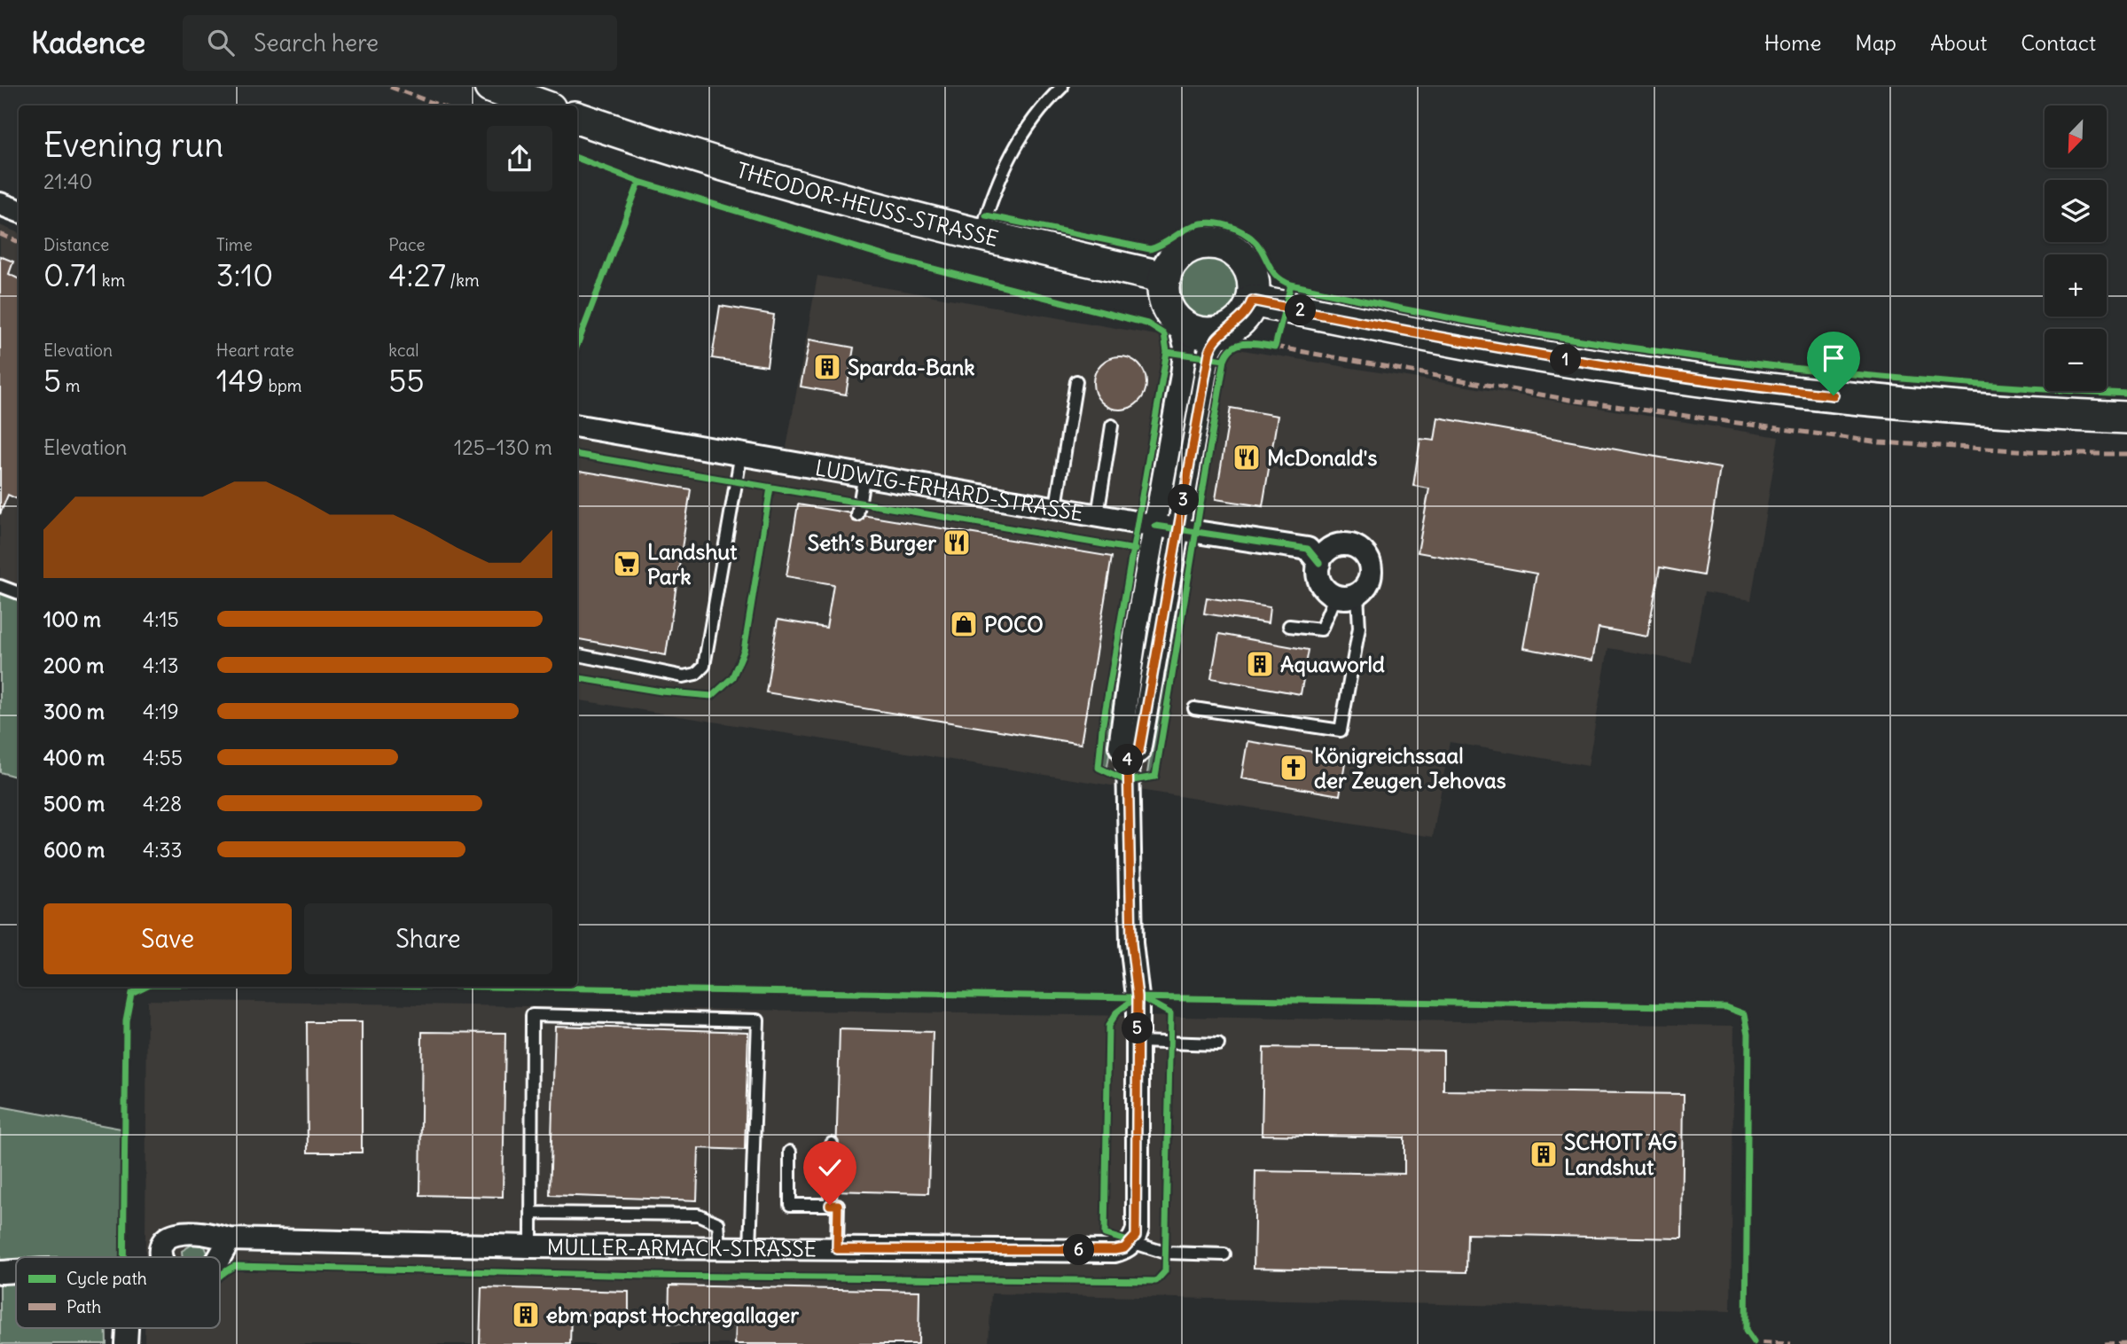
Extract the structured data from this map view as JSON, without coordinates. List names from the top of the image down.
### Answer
{
  "streets": {
    "main road": ["THEODOR-HEUSS-STRASSE"],
    "street": ["LUDWIG-ERHARD-STRASSE", "MÜLLER-ARMACK-STRASSE"]
  },
  "places": {
    "building": [
      "Sparda-Bank",
      "Aquaworld",
      "SCHOTT AG Landshut",
      "ebm papst Hochregallager"
    ],
    "restaurant": ["McDonald's", "Seth’s Burger"],
    "supermarket": ["Landshut Park"],
    "shop": ["POCO"],
    "church": ["Königreichssaal der Zeugen Jehovas"]
  },
  "legend": ["Cycle path", "Path"],
  "north": "bottom left",
  "page": {
    "header": "Kadence",
    "search": "Search here",
    "nav": [
      "Home",
      "Map",
      "About",
      "Contact"
    ],
    "map_buttons": ["+", "−"],
    "heading": ["Evening run", "21:40"],
    "stats": [
      ["Distance", "0.71 km"],
      ["Time", "3:10"],
      ["Pace", "4:27 /km"],
      ["Elevation", "5 m"],
      ["Heart rate", "149 bpm"],
      ["kcal", "55"]
    ],
    "pins": [
      "2",
      "1",
      "3",
      "4",
      "5",
      "6"
    ],
    "chart": ["Elevation", "125–130 m"],
    "list": [
      {
        "name": "100 m",
        "note": "4:15"
      },
      {
        "name": "200 m",
        "note": "4:13"
      },
      {
        "name": "300 m",
        "note": "4:19"
      },
      {
        "name": "400 m",
        "note": "4:55"
      },
      {
        "name": "500 m",
        "note": "4:28"
      },
      {
        "name": "600 m",
        "note": "4:33"
      }
    ],
    "buttons": ["Save", "Share"]
  }
}
